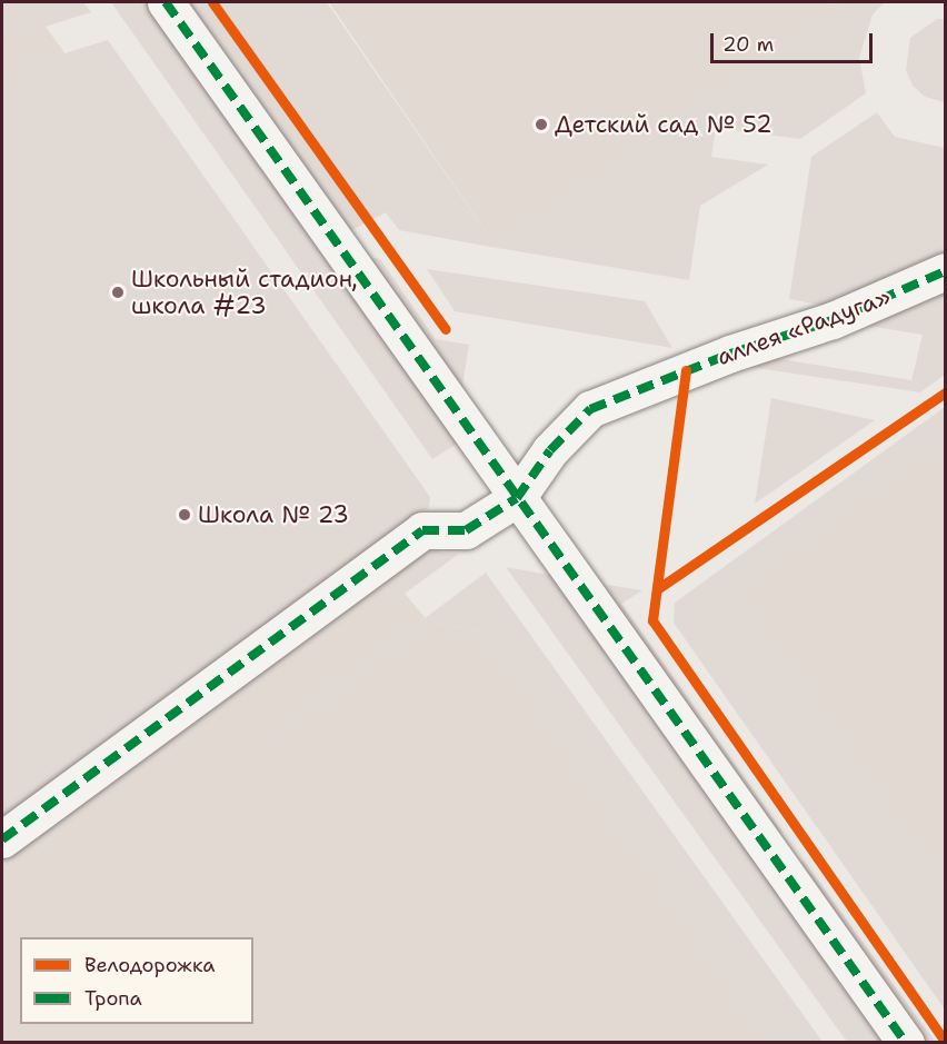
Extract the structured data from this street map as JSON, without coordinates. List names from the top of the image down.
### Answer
{
  "streets": {
    "street": ["аллея «Радуга»"]
  },
  "places": ["Детский сад № 52", "Школьный стадион, школа #23", "Школа № 23"],
  "legend": ["Велодорожка", "Тропа"],
  "scale_bar": "20 m"
}
